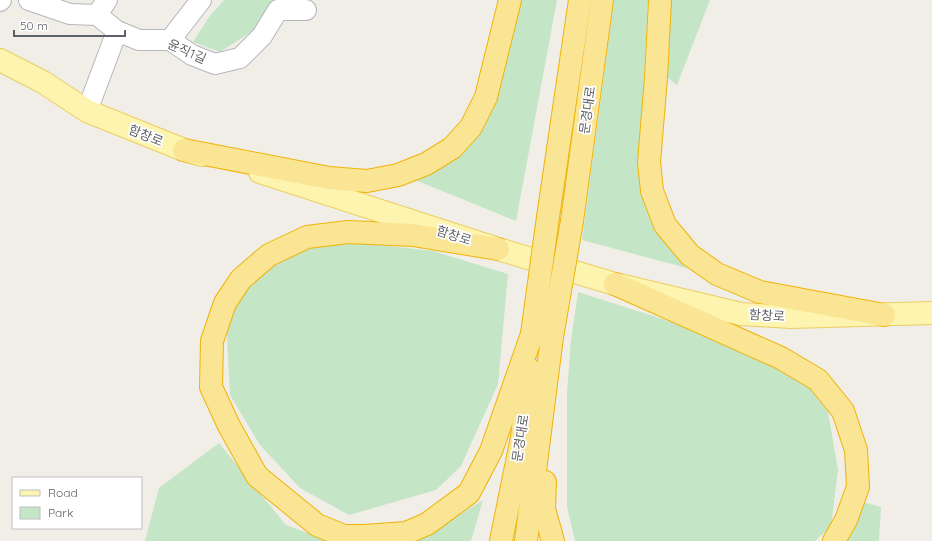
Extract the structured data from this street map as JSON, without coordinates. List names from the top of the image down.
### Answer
{
  "streets": {
    "highway": ["문경대로"],
    "main road": ["함창로"],
    "lane": ["윤직1길"]
  },
  "legend": ["Road", "Park"],
  "scale_bar": "50 m"
}
